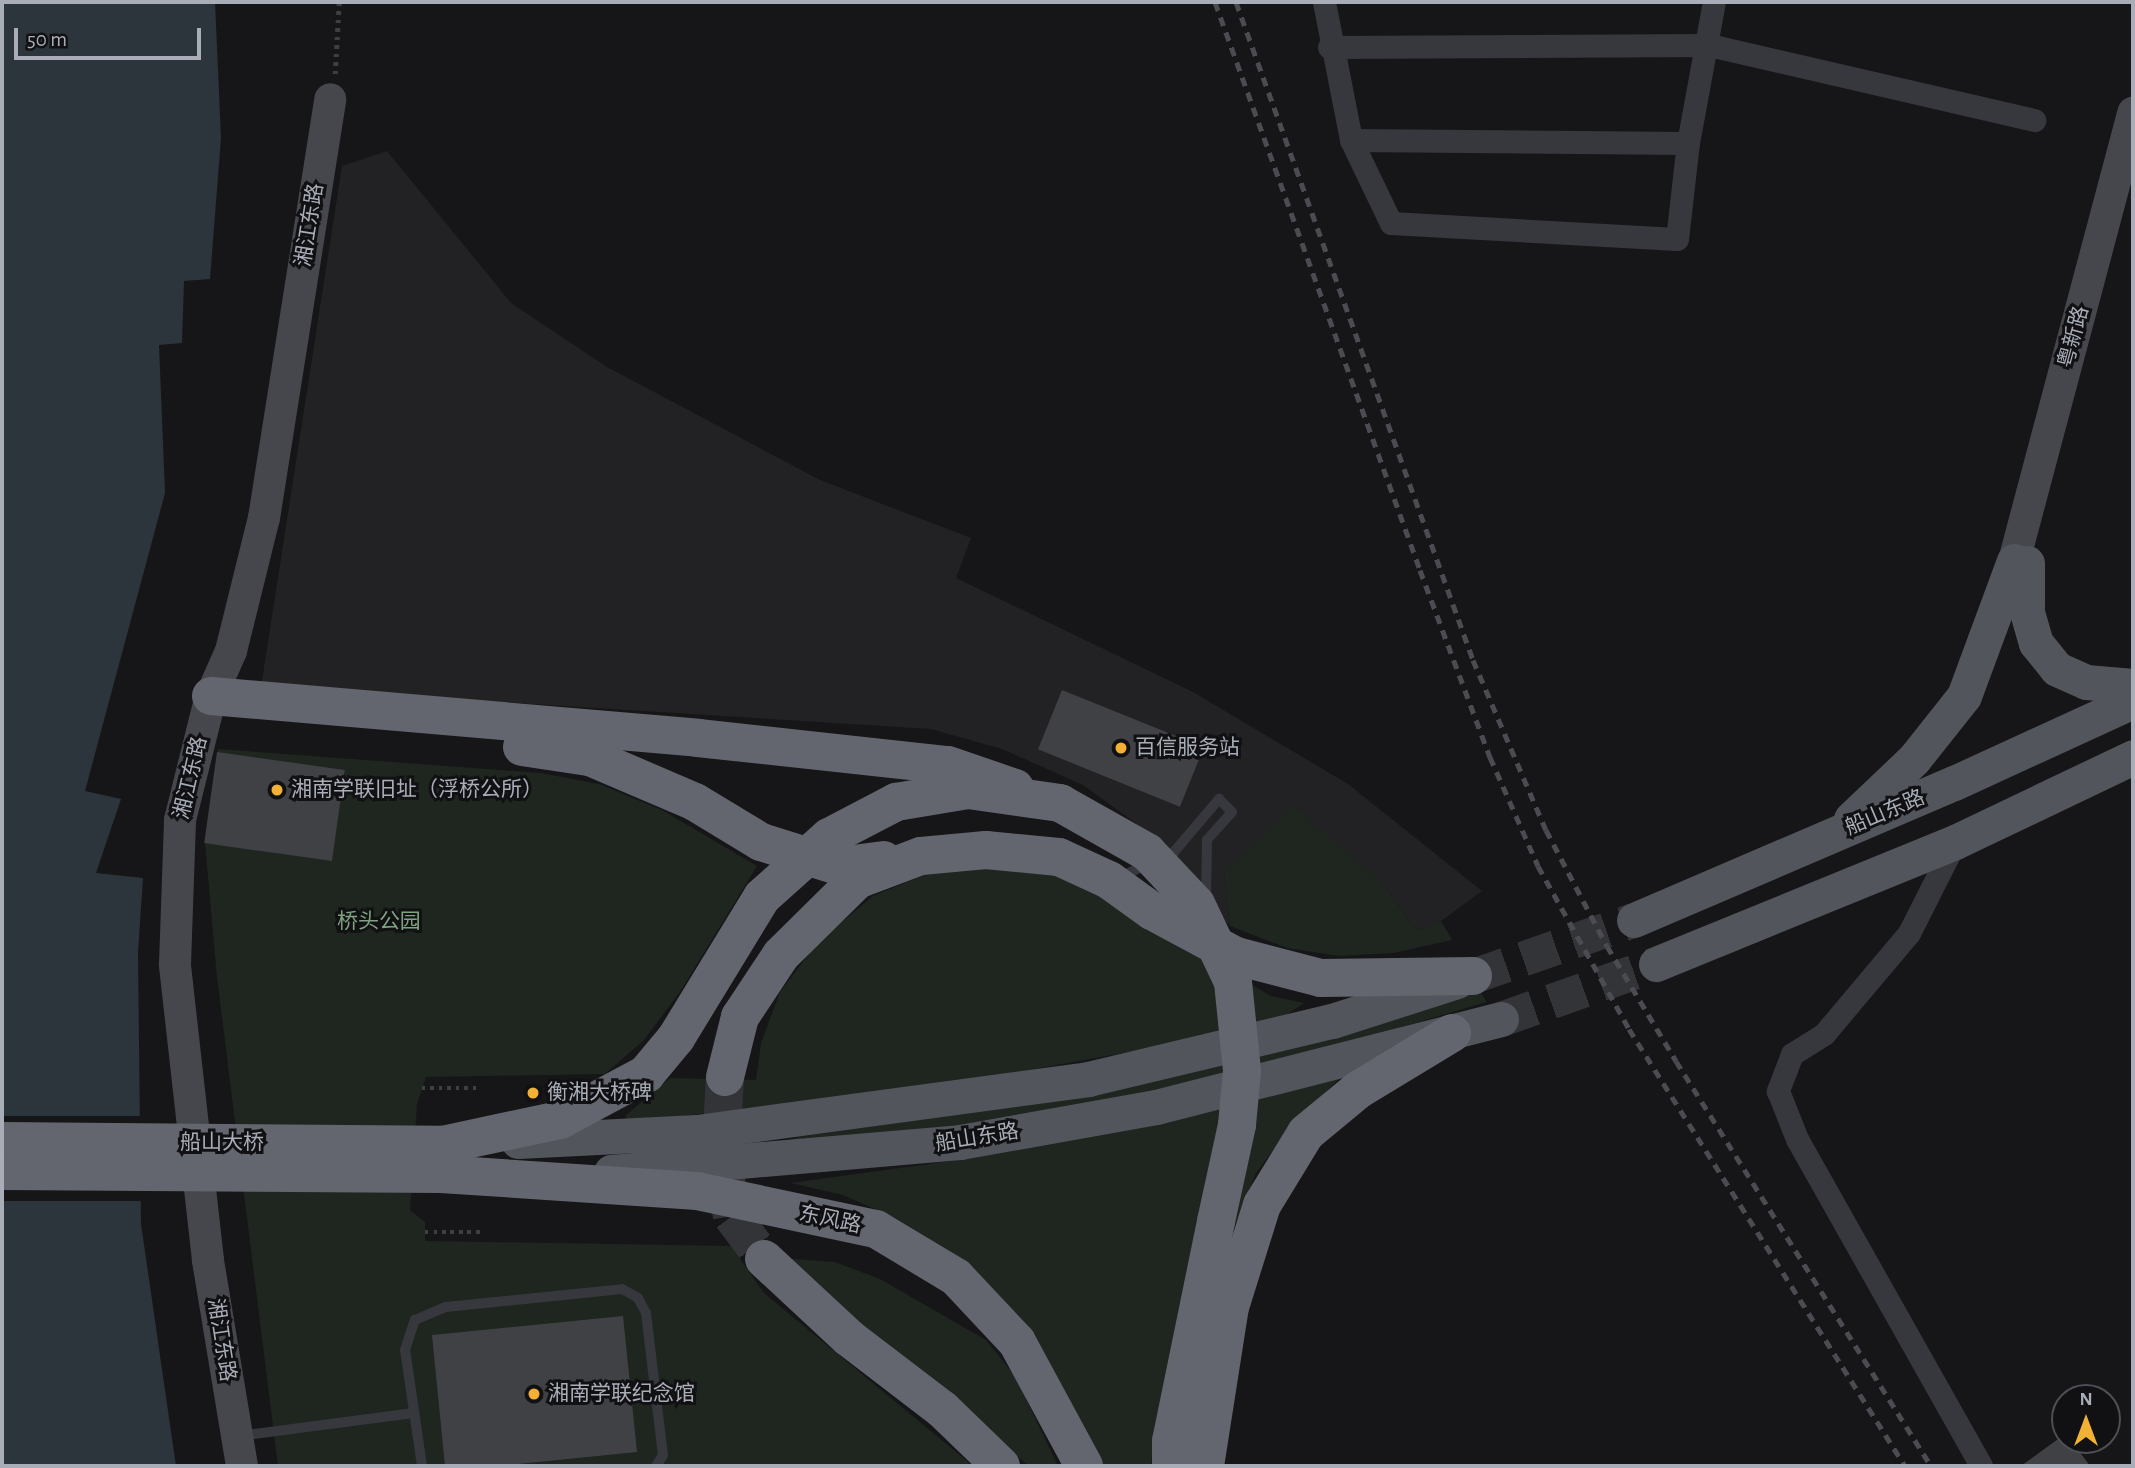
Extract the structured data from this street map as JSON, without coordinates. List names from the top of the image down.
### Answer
{
  "streets": {
    "highway": ["船山大桥", "东风路"],
    "main road": ["船山东路"],
    "street": ["湘江东路", "粤新路"]
  },
  "crossings": [
    ["船山东路", "船山大桥"],
    ["船山东路", "东风路"],
    ["船山大桥", "东风路"]
  ],
  "parks": ["桥头公园"],
  "places": [
    "百信服务站",
    "湘南学联旧址（浮桥公所）",
    "衡湘大桥碑",
    "湘南学联纪念馆"
  ],
  "scale_bar": "50 m",
  "north": "top"
}
